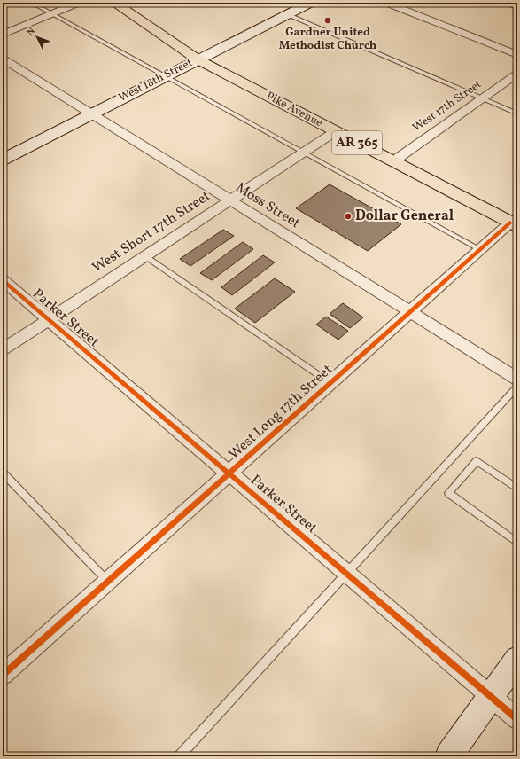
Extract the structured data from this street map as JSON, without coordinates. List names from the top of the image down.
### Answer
{
  "streets": {
    "main road": ["Pike Avenue", "AR 365"],
    "street": [
      "West 18th Street",
      "West 17th Street",
      "Moss Street",
      "West Short 17th Street",
      "Parker Street",
      "West Long 17th Street"
    ]
  },
  "crossings": [
    ["West 18th Street", "Pike Avenue"],
    ["West 18th Street", "Moss Street"],
    ["West 17th Street", "Pike Avenue"],
    ["Pike Avenue", "West Short 17th Street"],
    ["Pike Avenue", "West Long 17th Street"],
    ["Moss Street", "West Short 17th Street"],
    ["Moss Street", "West Long 17th Street"],
    ["West Short 17th Street", "Parker Street"],
    ["Parker Street", "West Long 17th Street"]
  ],
  "places": ["Gardner United Methodist Church", "Dollar General"],
  "north": "top left"
}
